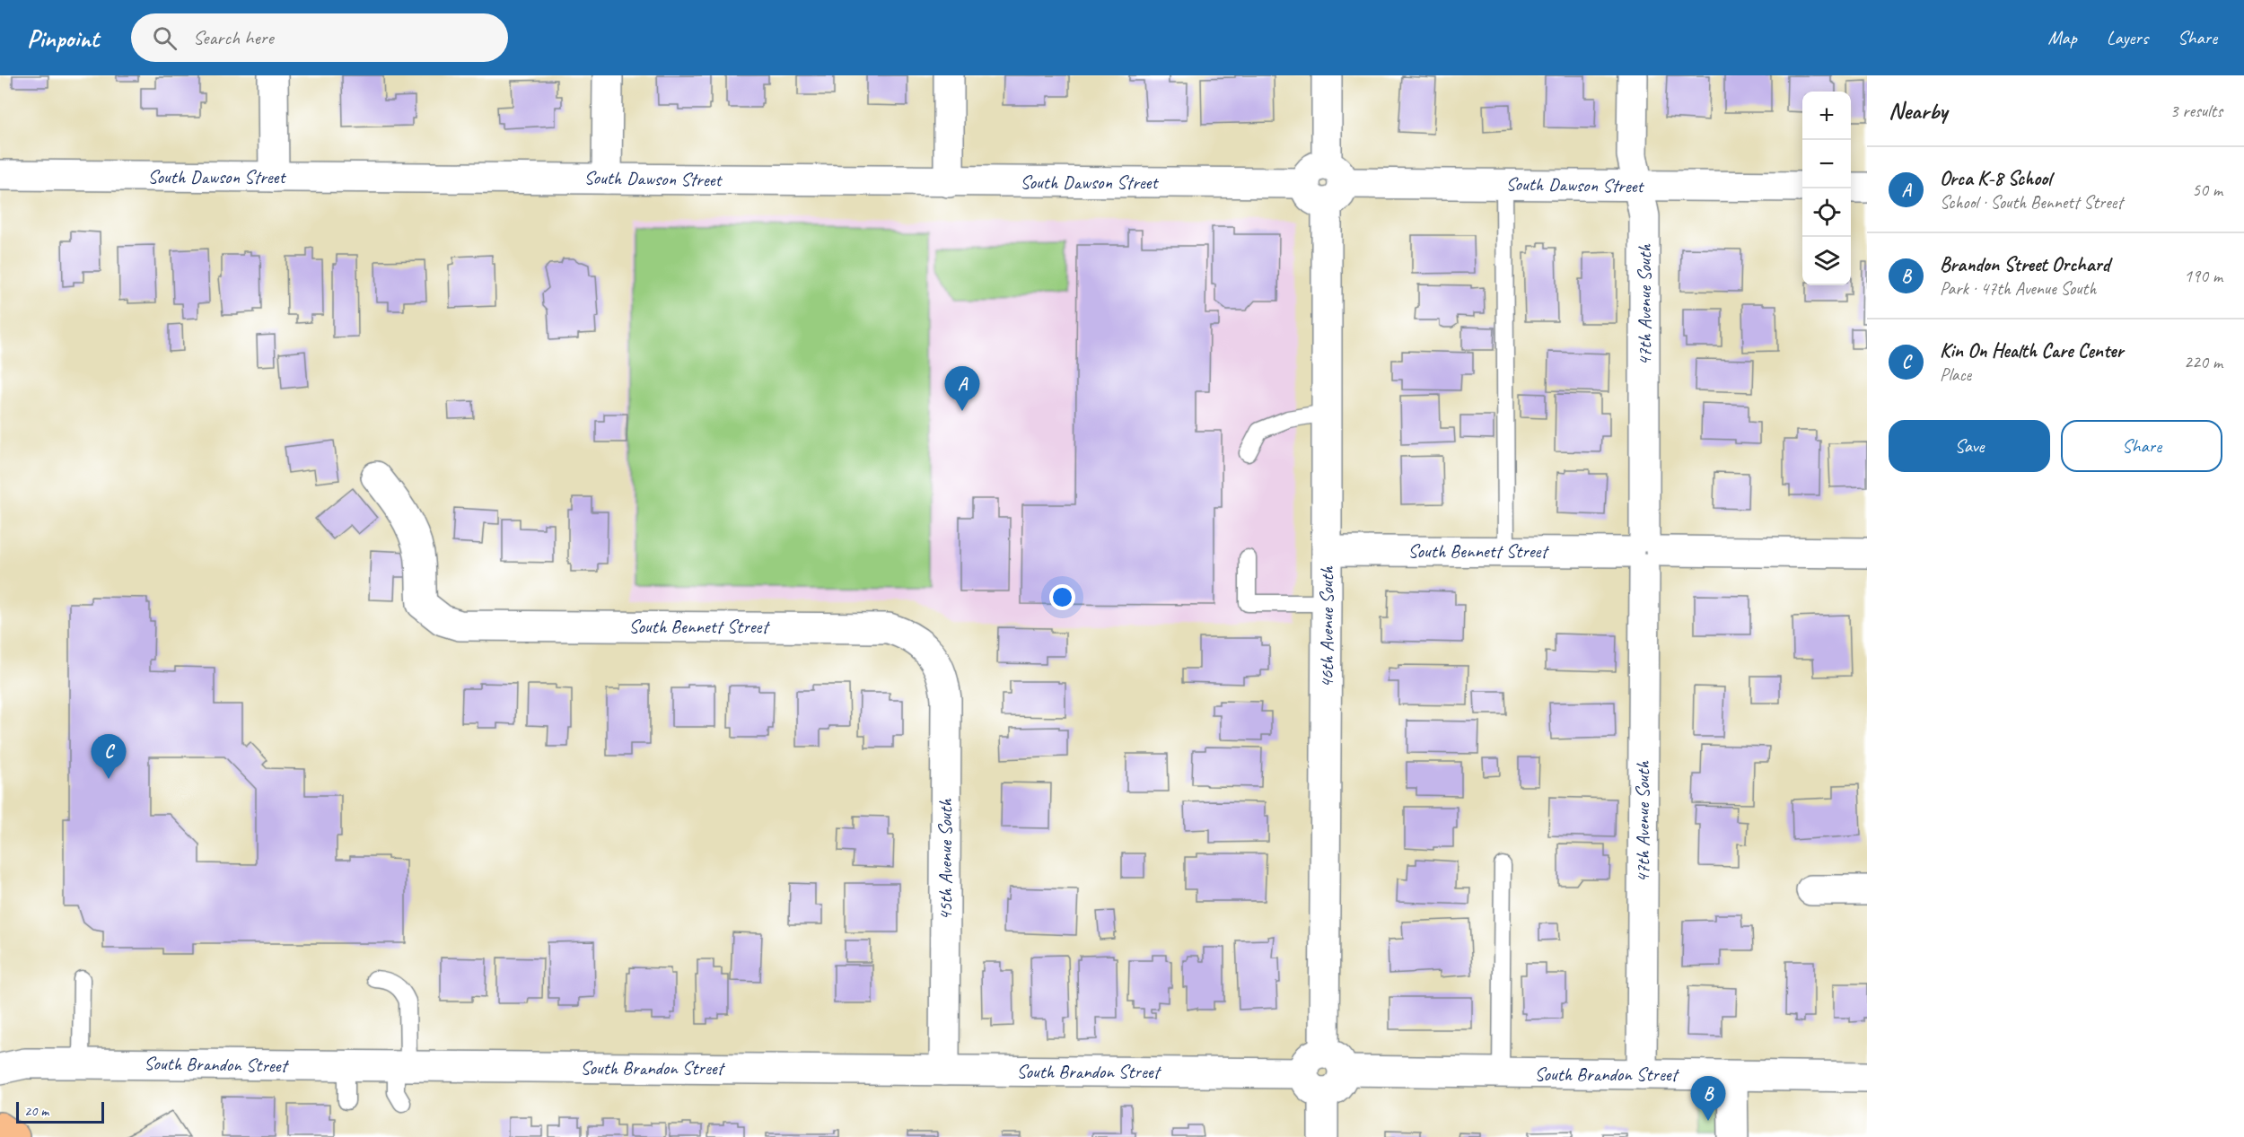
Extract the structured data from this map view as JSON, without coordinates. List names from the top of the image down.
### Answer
{
  "streets": {
    "street": [
      "South Dawson Street",
      "47th Avenue South",
      "South Bennett Street",
      "46th Avenue South",
      "45th Avenue South",
      "South Brandon Street"
    ]
  },
  "crossings": [
    ["South Dawson Street", "47th Avenue South"],
    ["South Dawson Street", "46th Avenue South"],
    ["47th Avenue South", "South Bennett Street"],
    ["47th Avenue South", "South Brandon Street"],
    ["South Bennett Street", "46th Avenue South"],
    ["South Bennett Street", "45th Avenue South"],
    ["46th Avenue South", "South Brandon Street"],
    ["45th Avenue South", "South Brandon Street"]
  ],
  "scale_bar": "20 m",
  "page": {
    "header": "Pinpoint",
    "search": "Search here",
    "nav": ["Map", "Layers", "Share"],
    "heading": ["Nearby", "3 results"],
    "map_buttons": ["+", "−"],
    "list": [
      {
        "mark": "A",
        "name": "Orca K-8 School",
        "note": "School · South Bennett Street",
        "value": "50 m"
      },
      {
        "mark": "B",
        "name": "Brandon Street Orchard",
        "note": "Park · 47th Avenue South",
        "value": "190 m"
      },
      {
        "mark": "C",
        "name": "Kin On Health Care Center",
        "note": "Place",
        "value": "220 m"
      }
    ],
    "pins": ["A", "C", "B"],
    "buttons": ["Save", "Share"],
    "scale": "20 m"
  }
}
